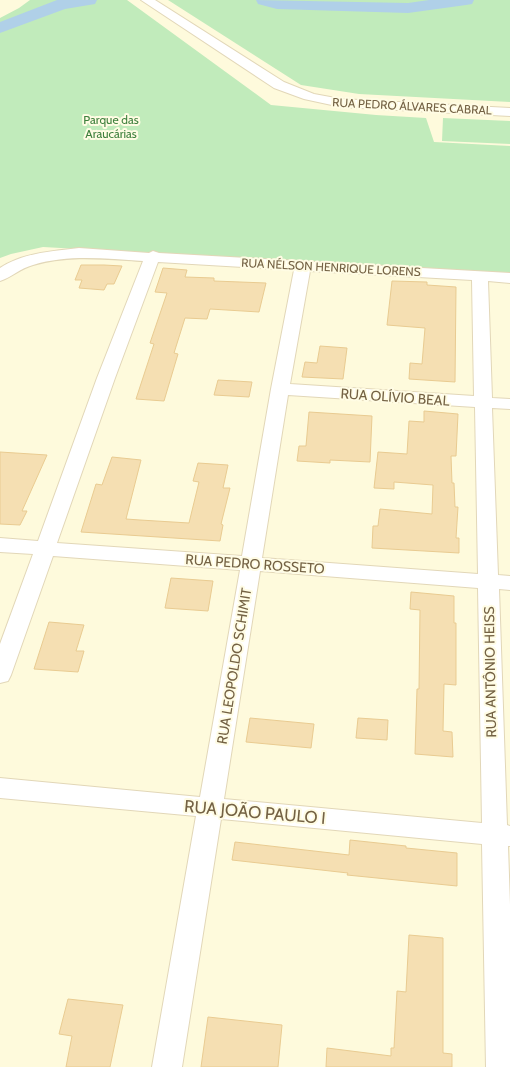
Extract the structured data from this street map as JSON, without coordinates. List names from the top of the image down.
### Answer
{
  "streets": {
    "street": [
      "RUA PEDRO ÁLVARES CABRAL",
      "RUA NÉLSON HENRIQUE LORENS",
      "RUA OLÍVIO BEAL",
      "RUA PEDRO ROSSETO",
      "RUA LEOPOLDO SCHIMIT",
      "RUA ANTÔNIO HEISS",
      "RUA JOÃO PAULO I"
    ]
  },
  "crossings": [
    ["RUA NÉLSON HENRIQUE LORENS", "RUA LEOPOLDO SCHIMIT"],
    ["RUA NÉLSON HENRIQUE LORENS", "RUA ANTÔNIO HEISS"],
    ["RUA OLÍVIO BEAL", "RUA LEOPOLDO SCHIMIT"],
    ["RUA OLÍVIO BEAL", "RUA ANTÔNIO HEISS"],
    ["RUA PEDRO ROSSETO", "RUA LEOPOLDO SCHIMIT"],
    ["RUA PEDRO ROSSETO", "RUA ANTÔNIO HEISS"],
    ["RUA LEOPOLDO SCHIMIT", "RUA JOÃO PAULO I"],
    ["RUA ANTÔNIO HEISS", "RUA JOÃO PAULO I"]
  ],
  "parks": ["Parque das Araucárias"]
}
